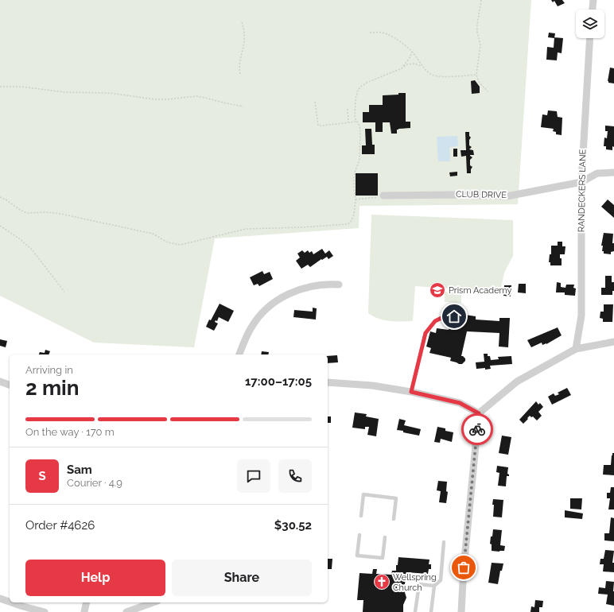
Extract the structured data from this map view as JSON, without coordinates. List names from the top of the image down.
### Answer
{
  "streets": {
    "street": ["RANDECKERS LANE", "CLUB DRIVE"]
  },
  "crossings": [
    ["RANDECKERS LANE", "CLUB DRIVE"]
  ],
  "places": {
    "school or university": ["Prism Academy"],
    "church": ["Wellspring Church"]
  },
  "page": {
    "heading": ["2 min", "Arriving in", "17:00–17:05"],
    "panel": [
      "Sam",
      "Courier · 4.9",
      "Order #4626",
      "$30.52"
    ],
    "bar": "On the way · 170 m",
    "round": "S",
    "buttons": ["Help", "Share"]
  }
}
